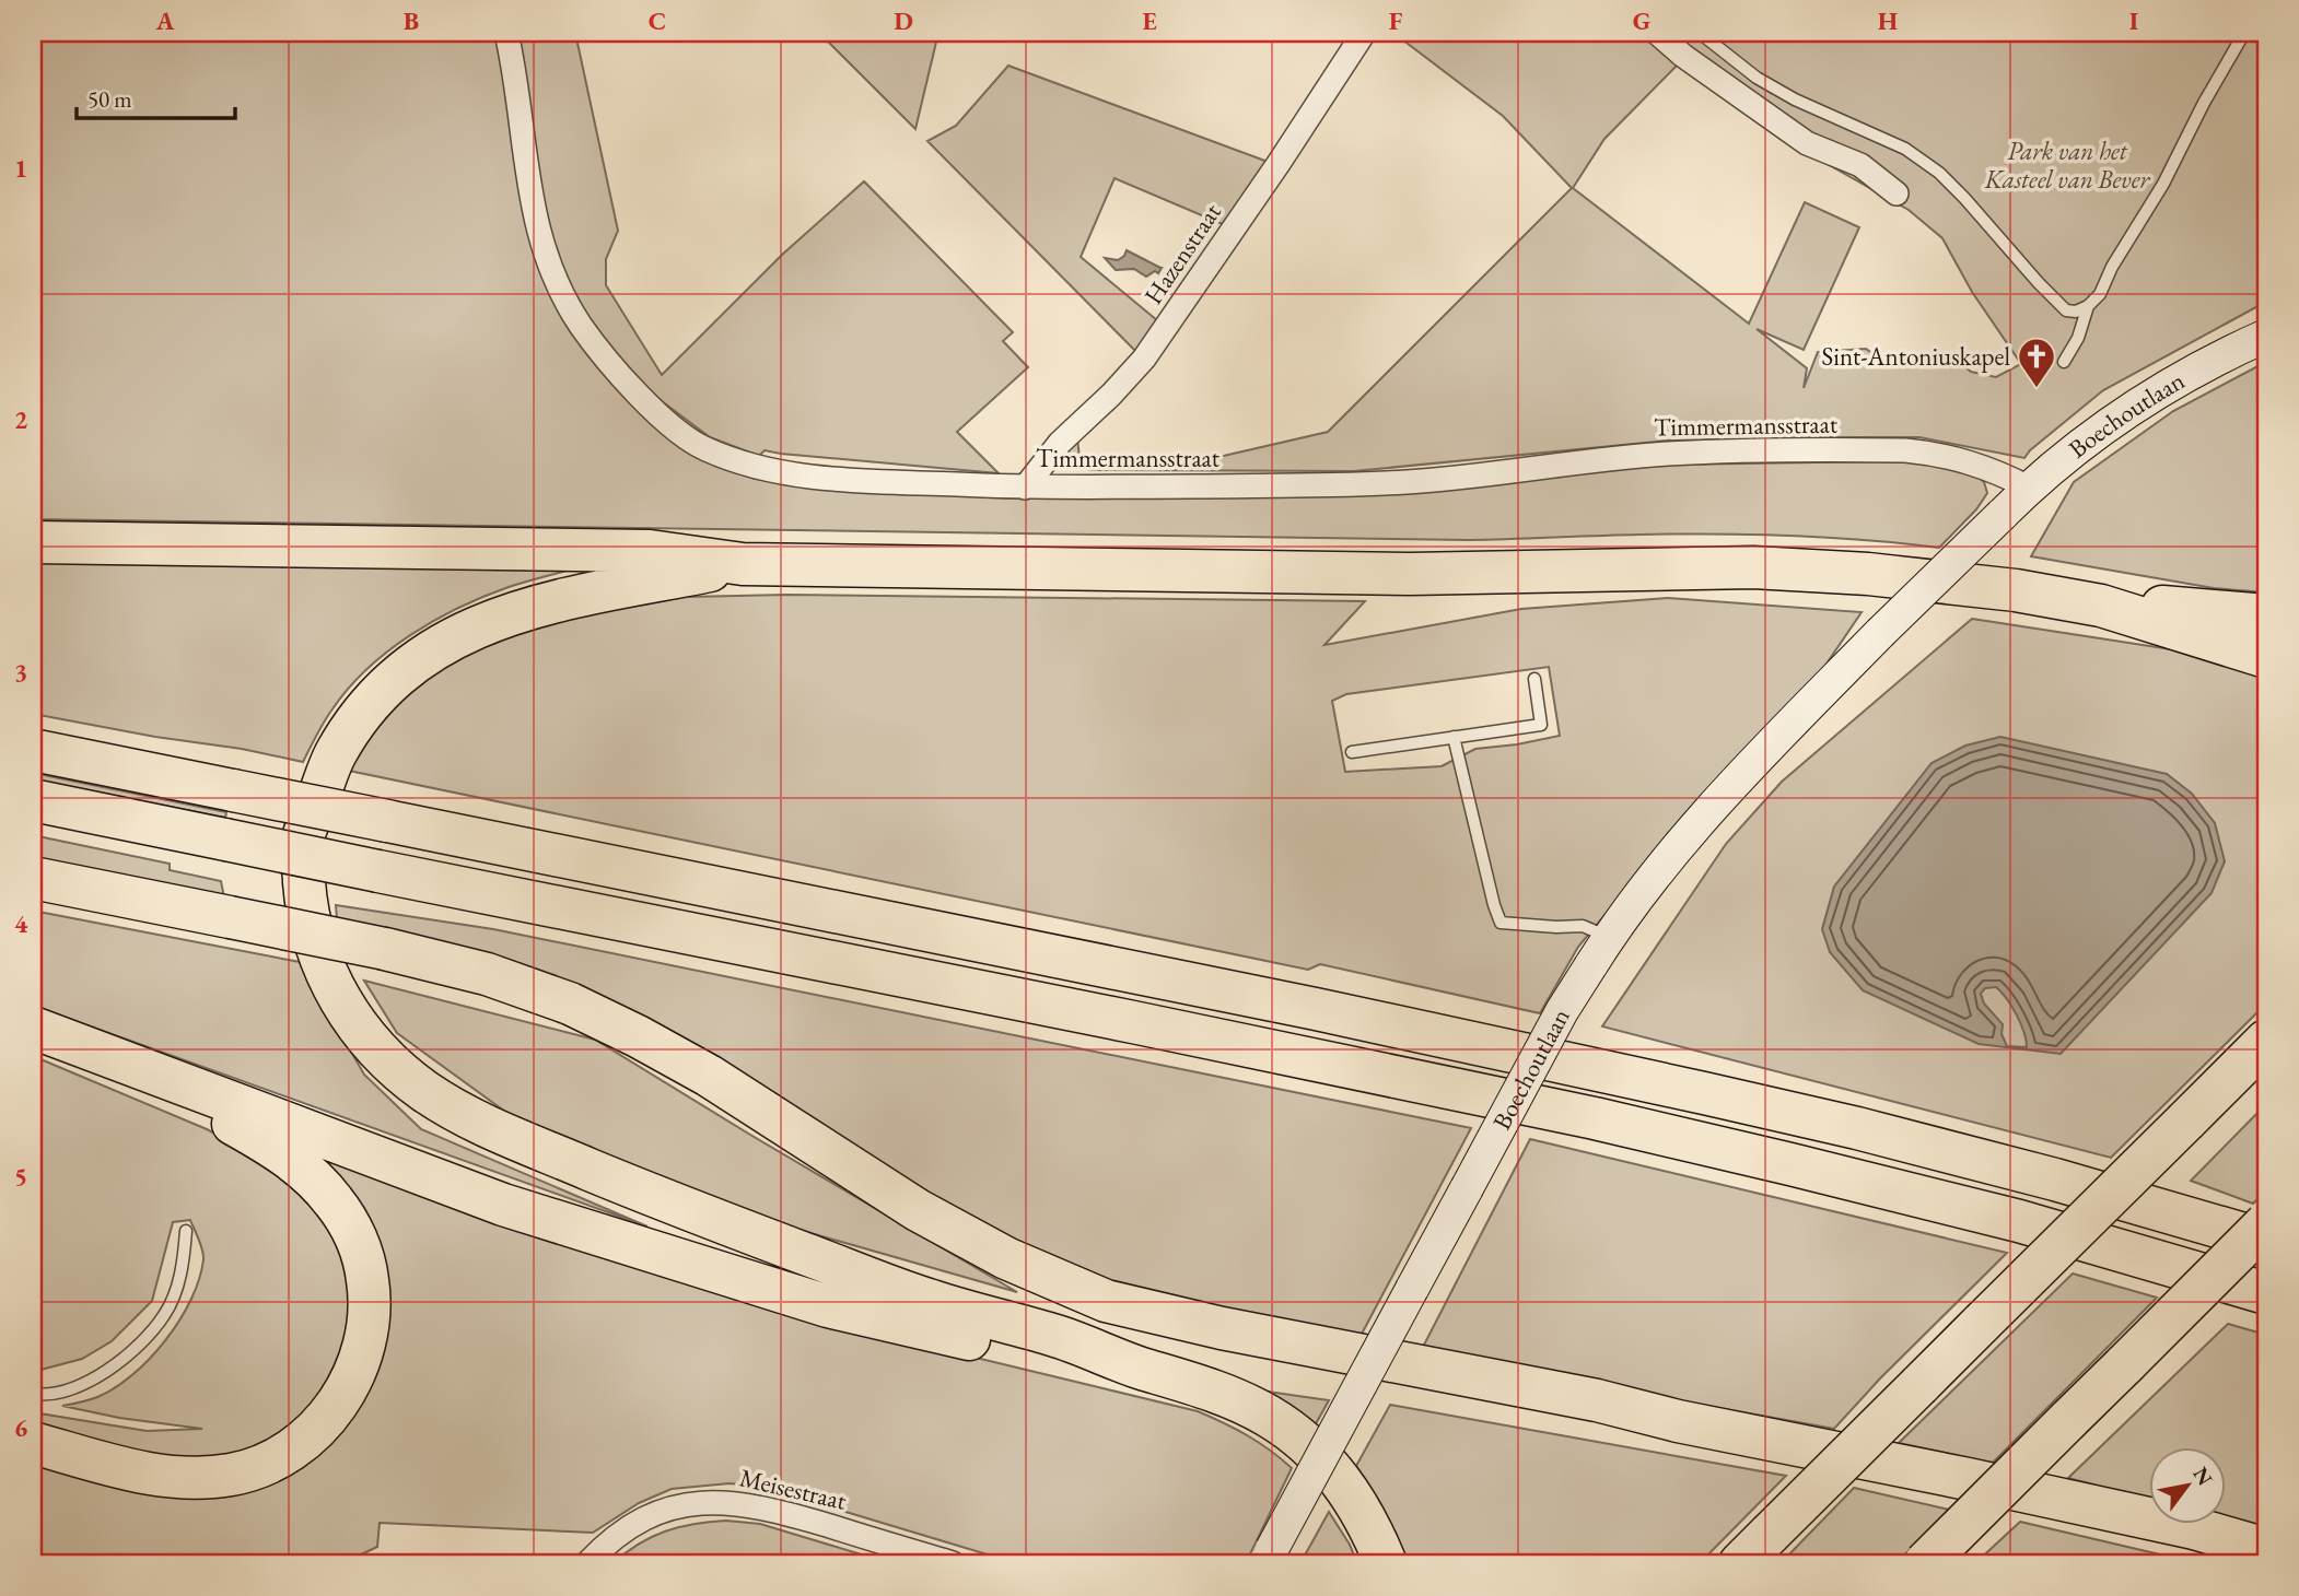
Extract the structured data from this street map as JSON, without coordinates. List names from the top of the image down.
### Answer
{
  "streets": {
    "main road": ["Boechoutlaan"],
    "street": ["Hazenstraat", "Timmermansstraat", "Meisestraat"]
  },
  "crossings": [
    ["Hazenstraat", "Timmermansstraat"],
    ["Boechoutlaan", "Timmermansstraat"]
  ],
  "parks": ["Park van het Kasteel van Bever"],
  "places": {
    "church": ["Sint-Antoniuskapel"]
  },
  "scale_bar": "50 m",
  "north": "top right",
  "grid": {
    "columns": [
      "A",
      "B",
      "C",
      "D",
      "E",
      "F",
      "G",
      "H",
      "I"
    ],
    "rows": [
      "1",
      "2",
      "3",
      "4",
      "5",
      "6"
    ]
  }
}
